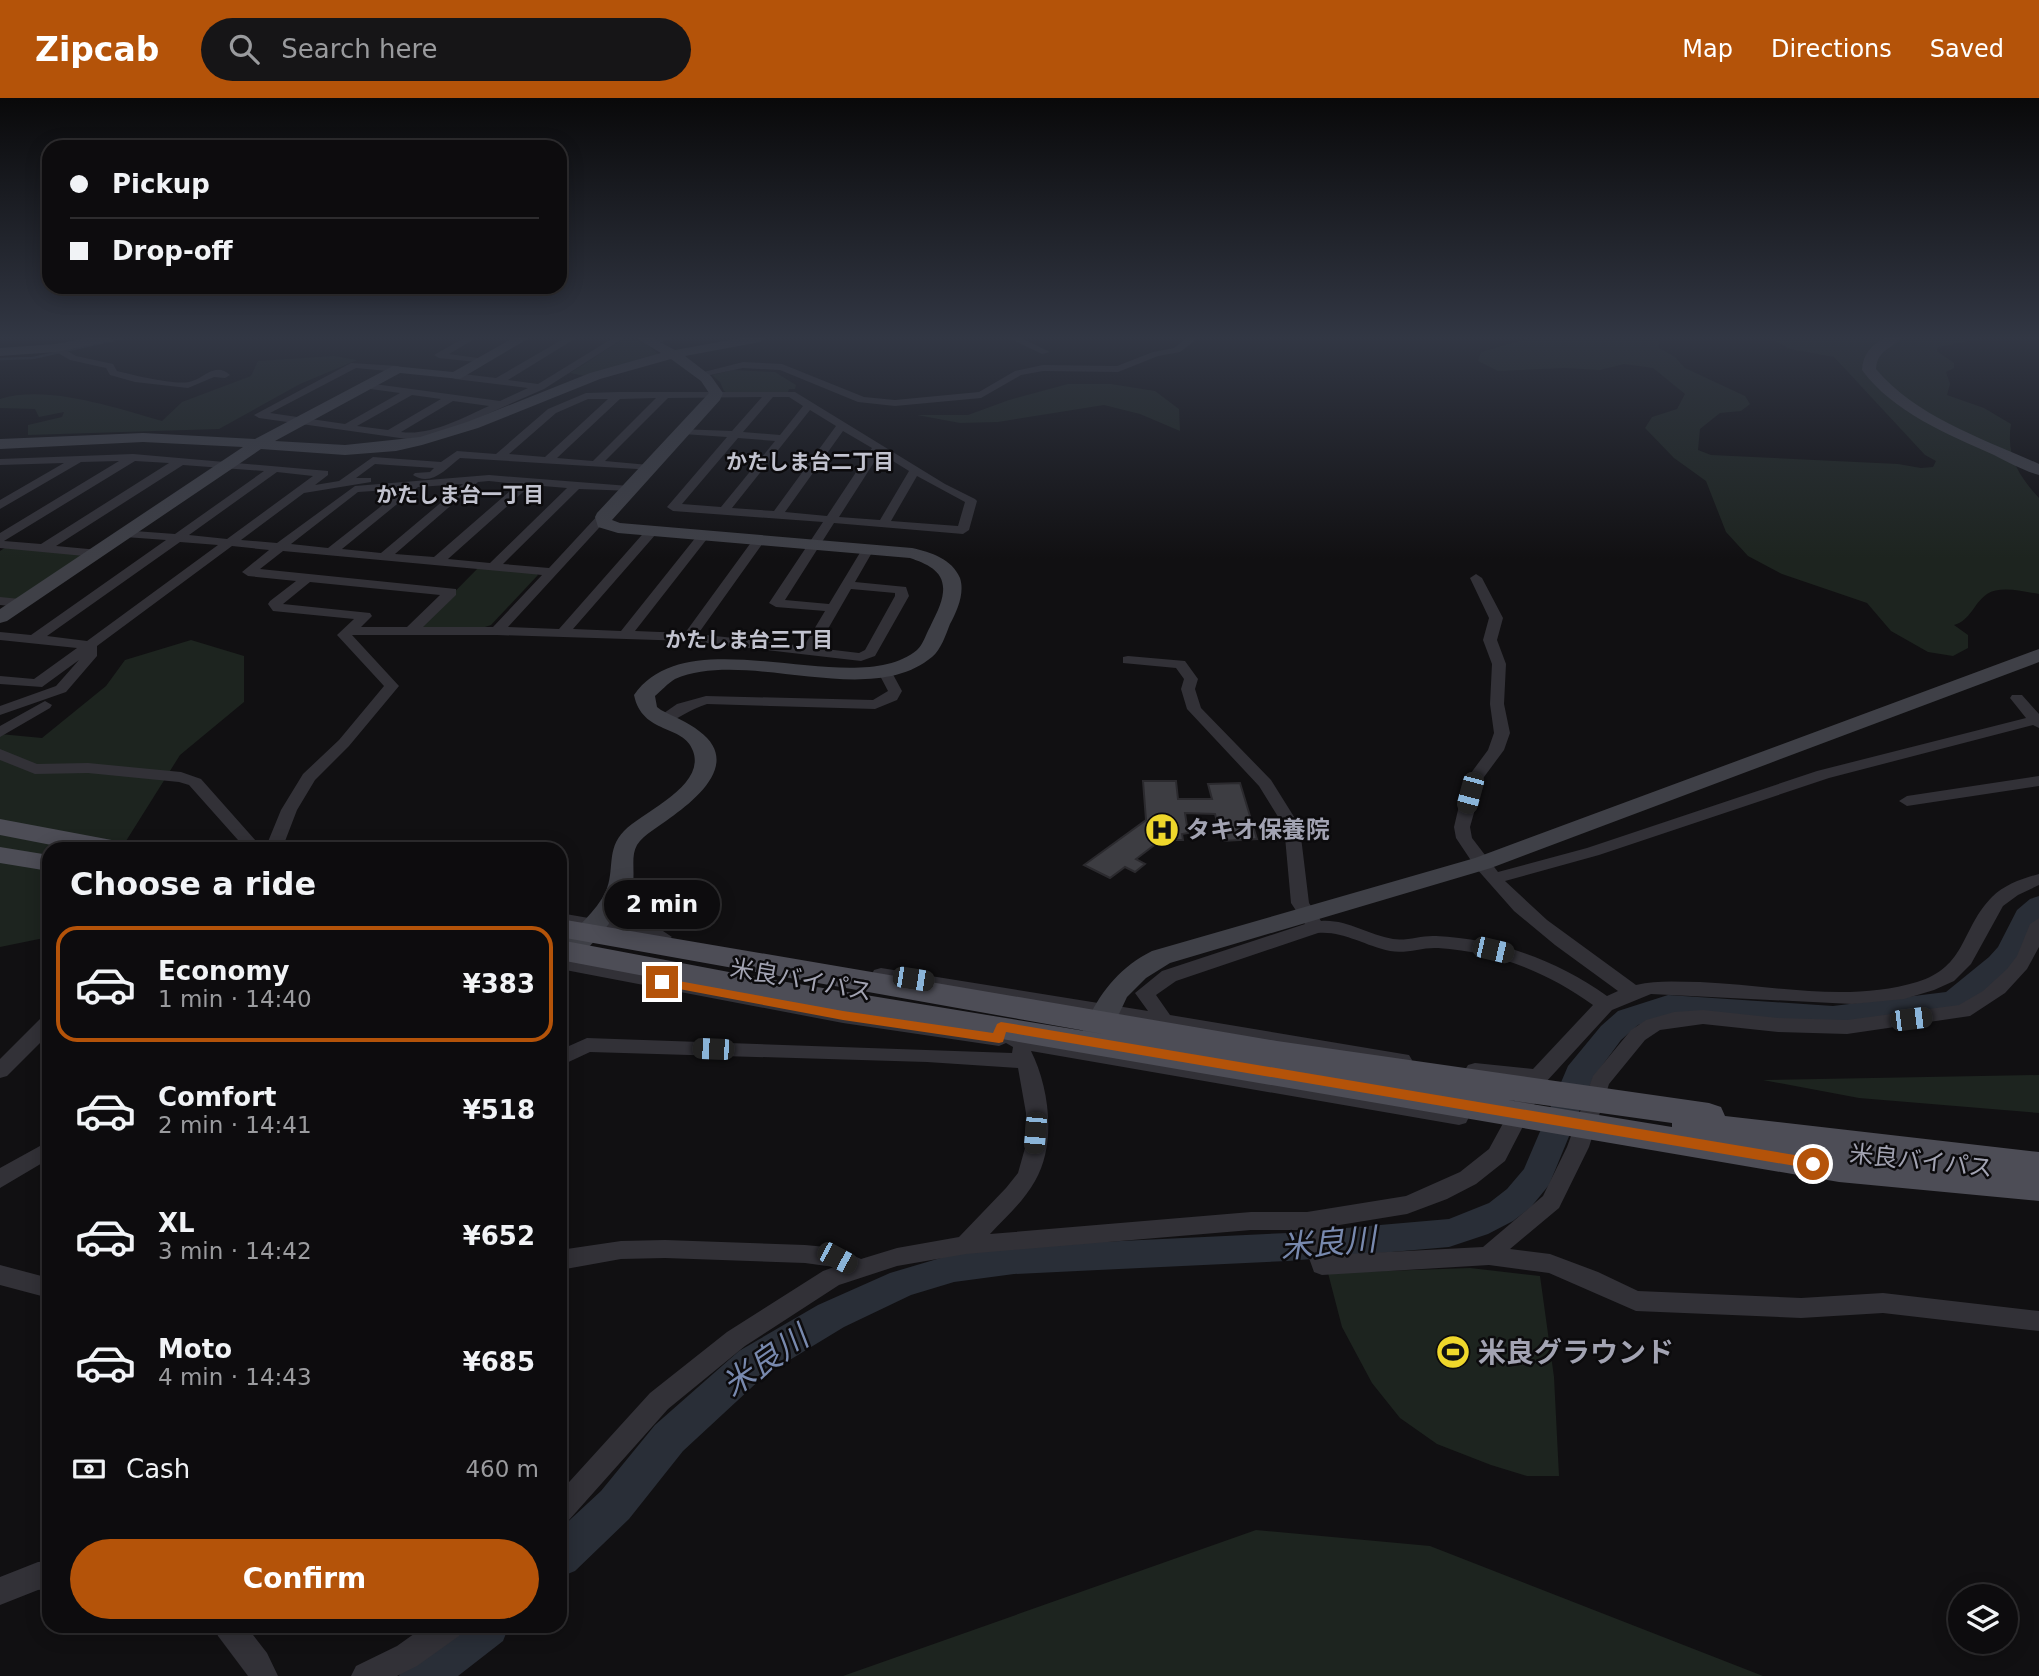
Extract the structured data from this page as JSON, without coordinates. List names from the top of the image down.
{
  "streets": {
    "main road": ["米良バイパス"]
  },
  "districts": ["かたしま台二丁目", "かたしま台一丁目", "かたしま台三丁目"],
  "water": ["米良川"],
  "places": {
    "hospital": ["タキオ保養院"],
    "sports": ["米良グラウンド"]
  },
  "page": {
    "header": "Zipcab",
    "search": "Search here",
    "nav": ["Map", "Directions", "Saved"],
    "banner": ["Pickup", "Drop-off"],
    "heading": "Choose a ride",
    "bubble": "2 min",
    "list": [
      {
        "name": "Economy",
        "note": "1 min · 14:40",
        "value": "¥383"
      },
      {
        "name": "Comfort",
        "note": "2 min · 14:41",
        "value": "¥518"
      },
      {
        "name": "XL",
        "note": "3 min · 14:42",
        "value": "¥652"
      },
      {
        "name": "Moto",
        "note": "4 min · 14:43",
        "value": "¥685"
      }
    ],
    "pay": ["Cash", "460 m"],
    "buttons": "Confirm"
  }
}
